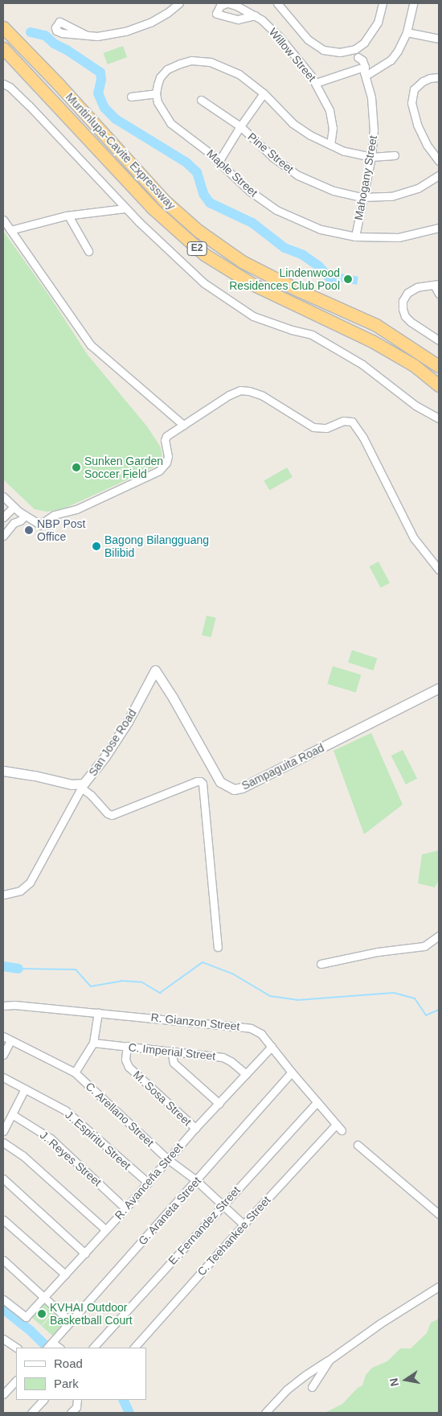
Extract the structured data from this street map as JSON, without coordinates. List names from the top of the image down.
{
  "streets": {
    "highway": ["Muntinlupa-Cavite Expressway", "E2"],
    "street": [
      "Willow Street",
      "Pine Street",
      "Maple Street",
      "Mahogany Street",
      "San Jose Road",
      "Sampaguita Road",
      "R. Gianzon Street",
      "C. Imperial Street",
      "M. Sosa Street",
      "C. Arellano Street",
      "J. Espiritu Street",
      "J. Reyes Street",
      "R. Avanceña Street",
      "G. Araneta Street",
      "E. Fernandez Street",
      "C. Teehankee Street"
    ]
  },
  "crossings": [
    ["Pine Street", "Mahogany Street"],
    ["Maple Street", "Mahogany Street"],
    ["San Jose Road", "Sampaguita Road"],
    ["R. Gianzon Street", "R. Avanceña Street"],
    ["R. Gianzon Street", "G. Araneta Street"],
    ["R. Gianzon Street", "E. Fernandez Street"],
    ["R. Gianzon Street", "C. Teehankee Street"],
    ["C. Imperial Street", "M. Sosa Street"],
    ["C. Imperial Street", "R. Avanceña Street"],
    ["M. Sosa Street", "R. Avanceña Street"],
    ["C. Arellano Street", "R. Avanceña Street"],
    ["C. Arellano Street", "G. Araneta Street"],
    ["C. Arellano Street", "E. Fernandez Street"],
    ["C. Arellano Street", "C. Teehankee Street"],
    ["J. Espiritu Street", "R. Avanceña Street"],
    ["J. Reyes Street", "R. Avanceña Street"]
  ],
  "places": [
    "Lindenwood Residences Club Pool",
    "Sunken Garden Soccer Field",
    "NBP Post Office",
    "Bagong Bilangguang Bilibid",
    "KVHAI Outdoor Basketball Court"
  ],
  "legend": ["Road", "Park"],
  "north": "left"
}
